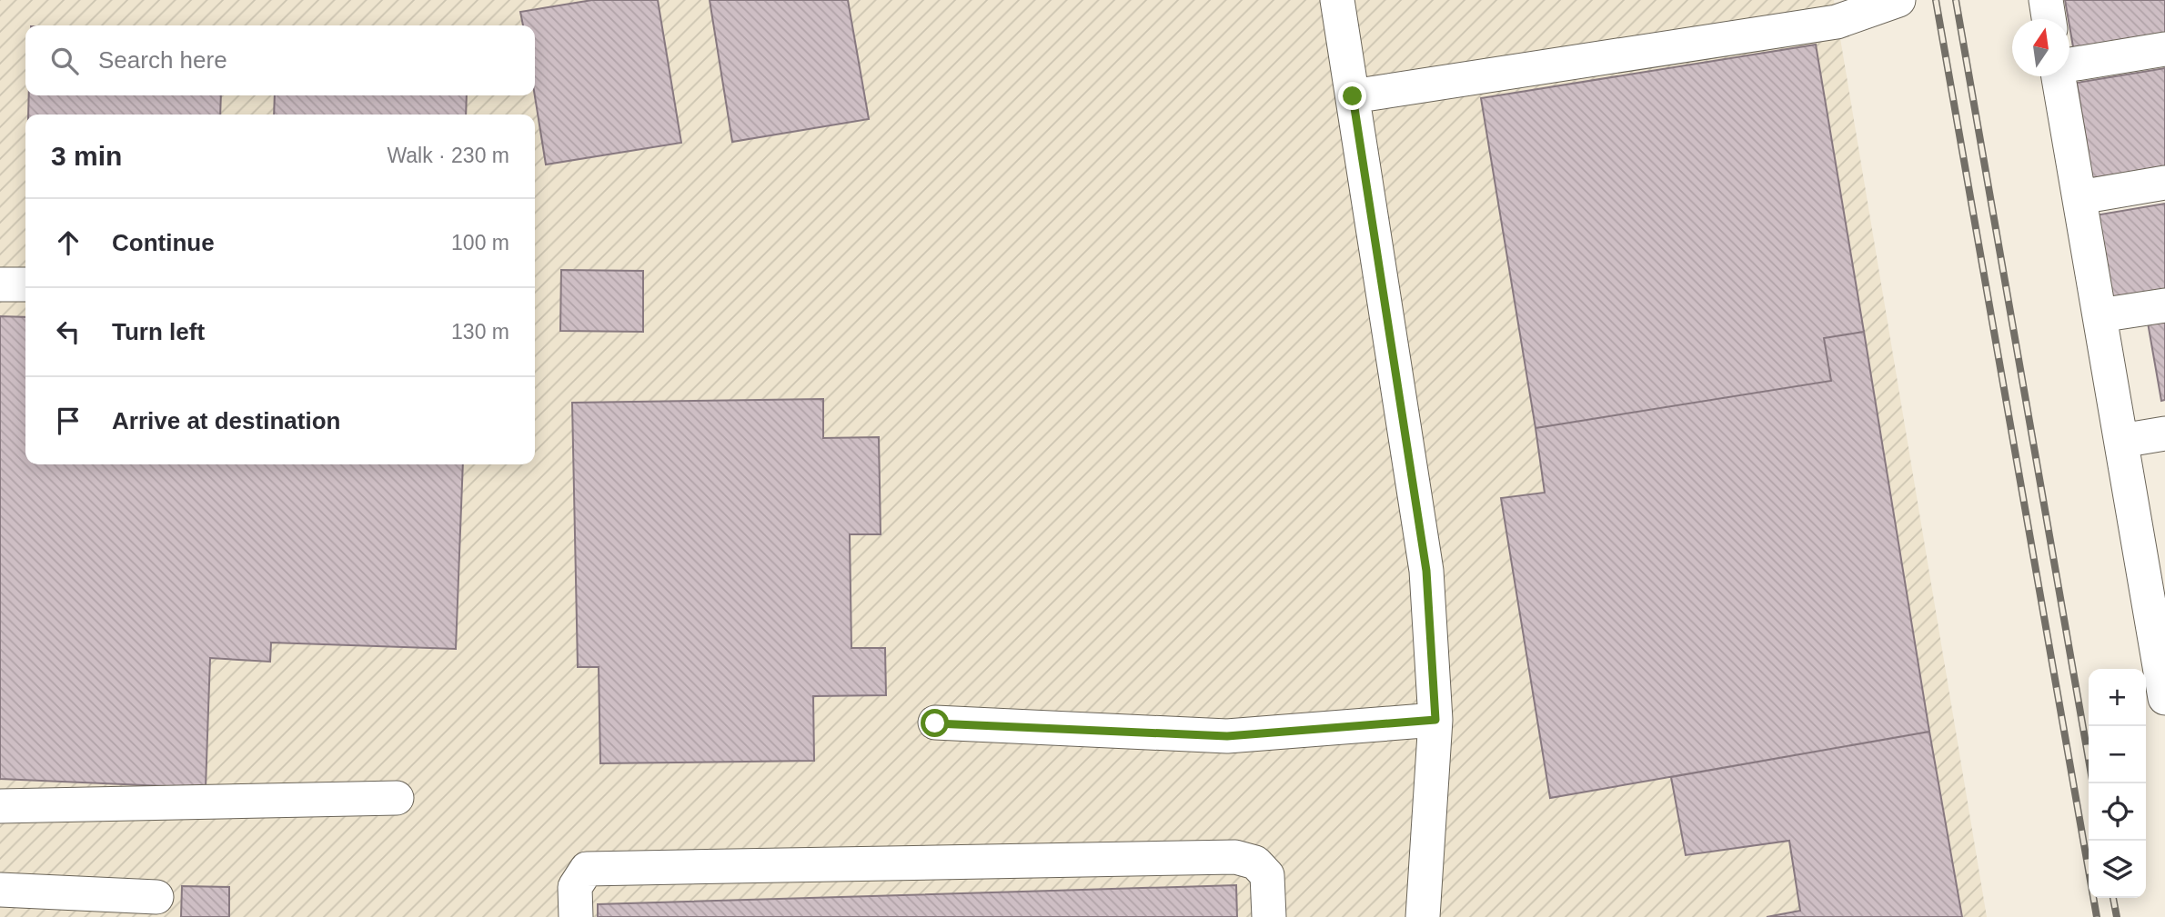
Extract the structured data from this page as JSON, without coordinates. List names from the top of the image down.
{
  "north": "top",
  "page": {
    "search": "Search here",
    "heading": ["3 min", "Walk · 230 m"],
    "list": [
      ["Continue", "100 m"],
      ["Turn left", "130 m"],
      "Arrive at destination"
    ],
    "map_buttons": ["+", "−"]
  }
}
